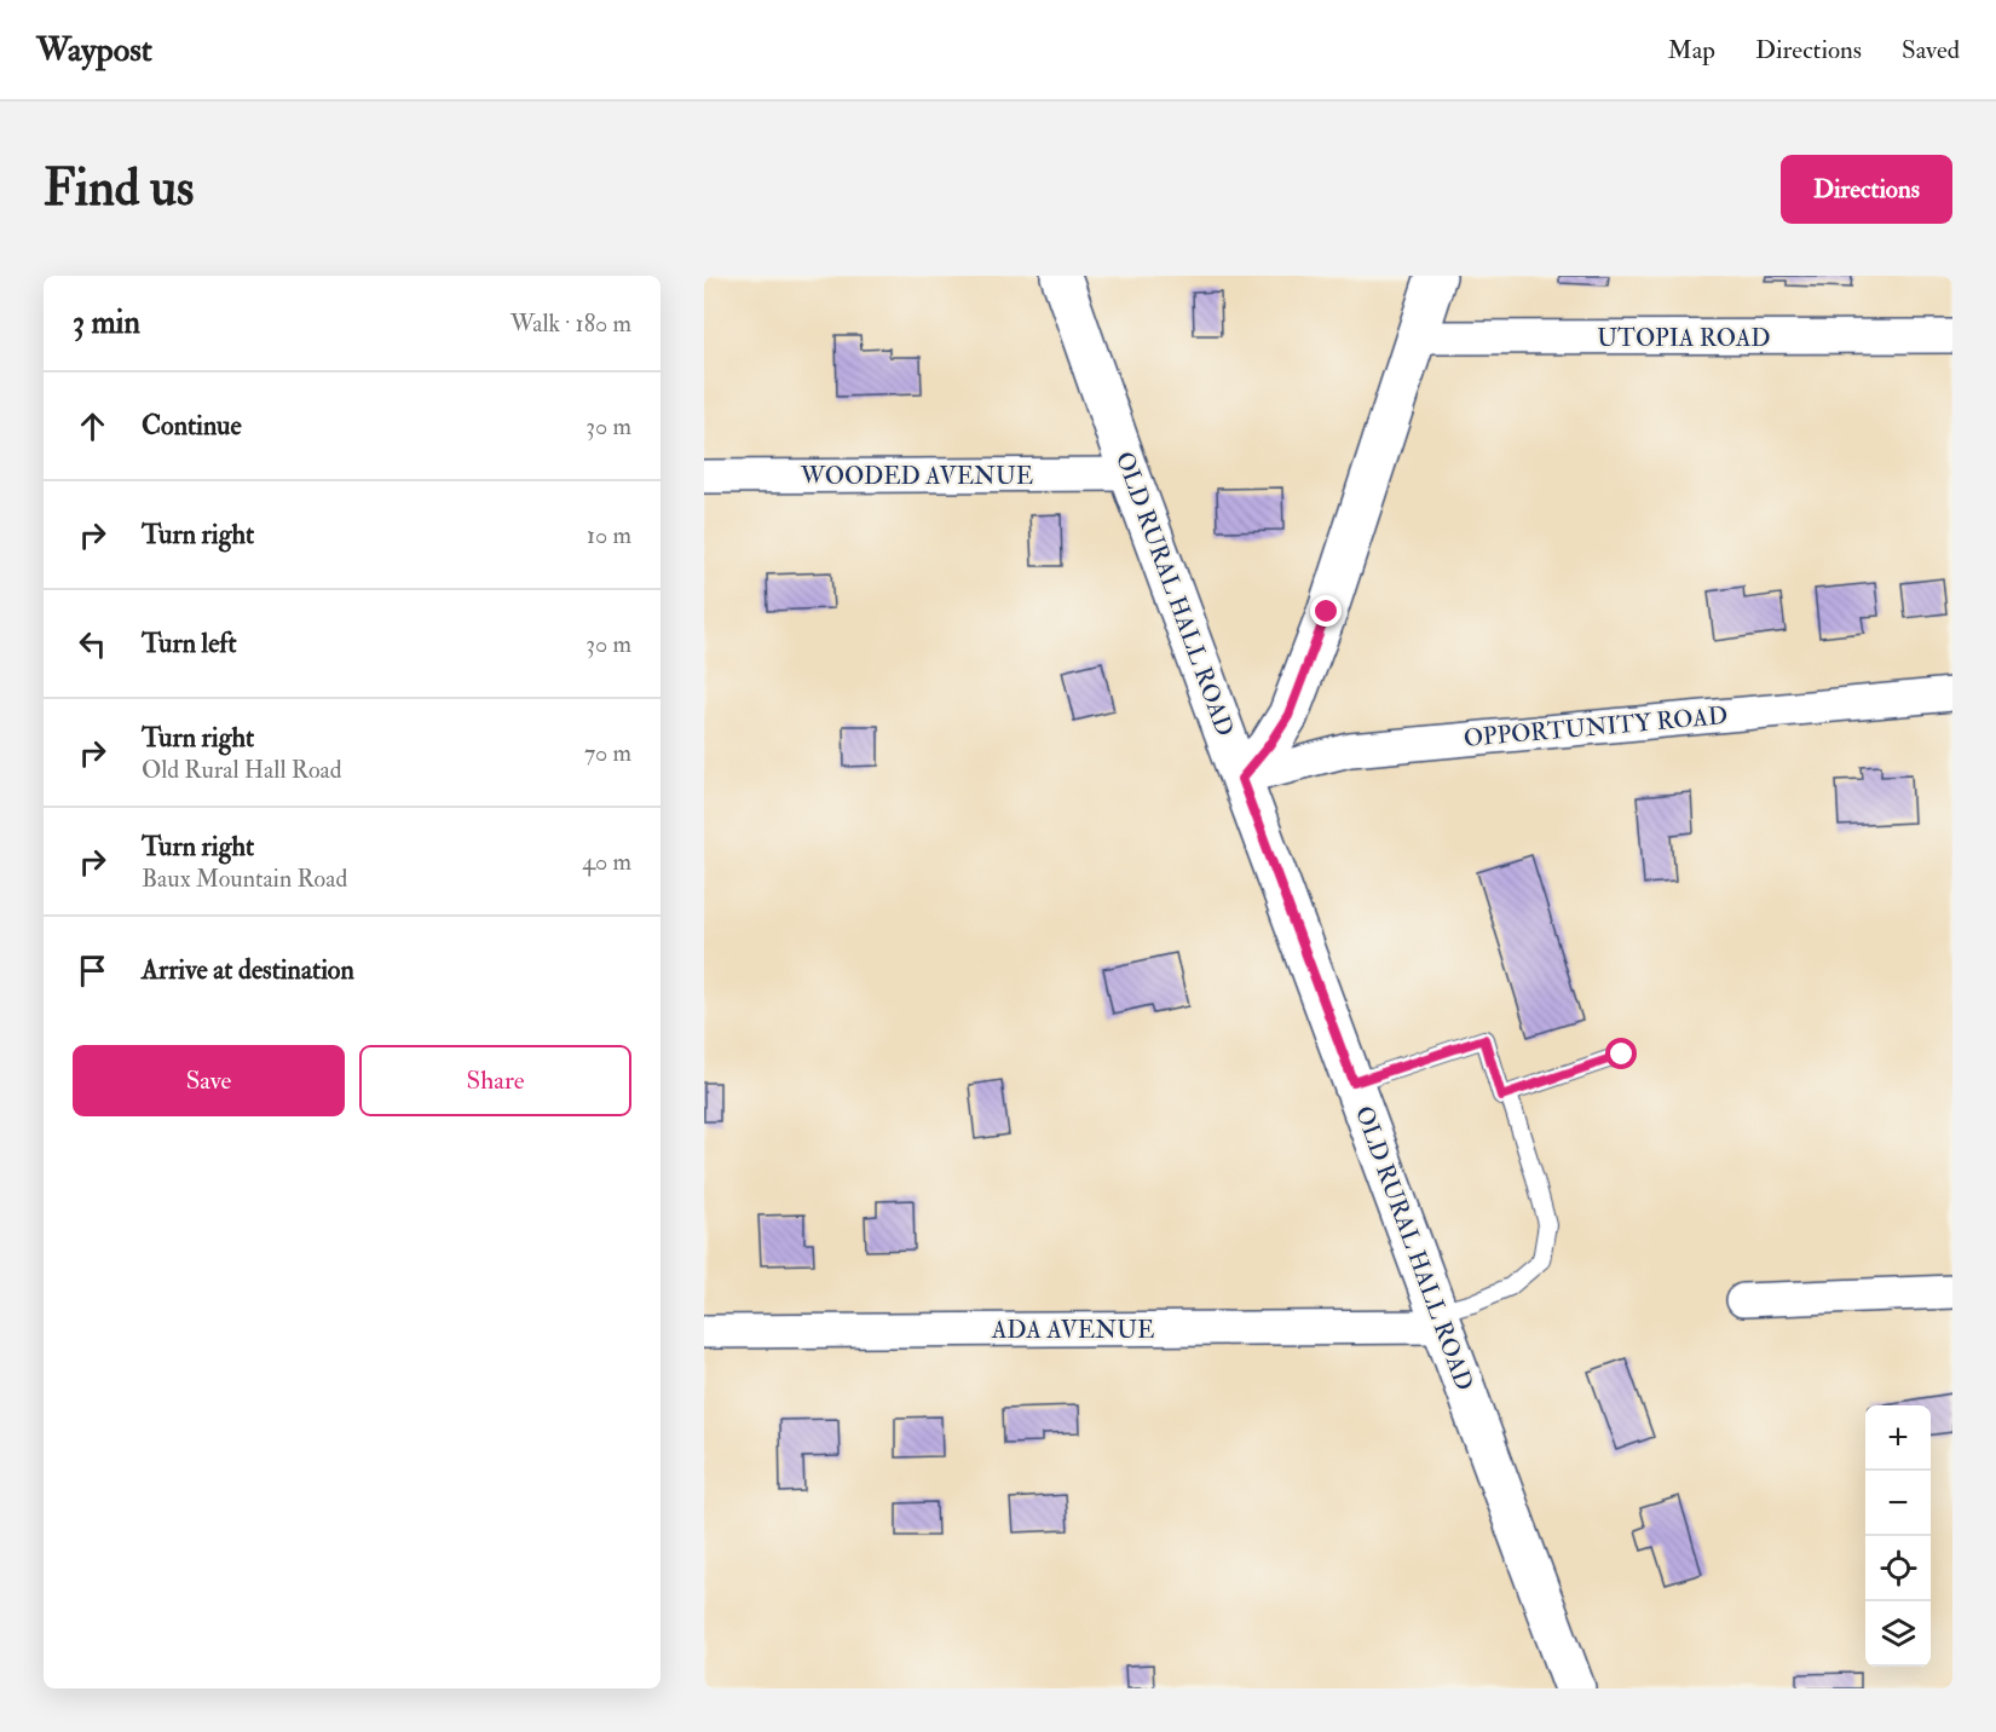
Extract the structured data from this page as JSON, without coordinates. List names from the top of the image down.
{
  "streets": {
    "main road": ["OLD RURAL HALL ROAD"],
    "street": [
      "UTOPIA ROAD",
      "WOODED AVENUE",
      "OPPORTUNITY ROAD",
      "ADA AVENUE"
    ]
  },
  "crossings": [
    ["WOODED AVENUE", "OLD RURAL HALL ROAD"],
    ["OLD RURAL HALL ROAD", "OPPORTUNITY ROAD"],
    ["OLD RURAL HALL ROAD", "ADA AVENUE"]
  ],
  "page": {
    "header": "Waypost",
    "nav": ["Map", "Directions", "Saved"],
    "buttons": [
      "Directions",
      ["Save", "Share"]
    ],
    "title": "Find us",
    "heading": ["3 min", "Walk · 180 m"],
    "list": [
      ["Continue", "30 m"],
      ["Turn right", "10 m"],
      ["Turn left", "30 m"],
      ["Turn right", "Old Rural Hall Road", "70 m"],
      ["Turn right", "Baux Mountain Road", "40 m"],
      "Arrive at destination"
    ],
    "map_buttons": ["+", "−"]
  }
}
